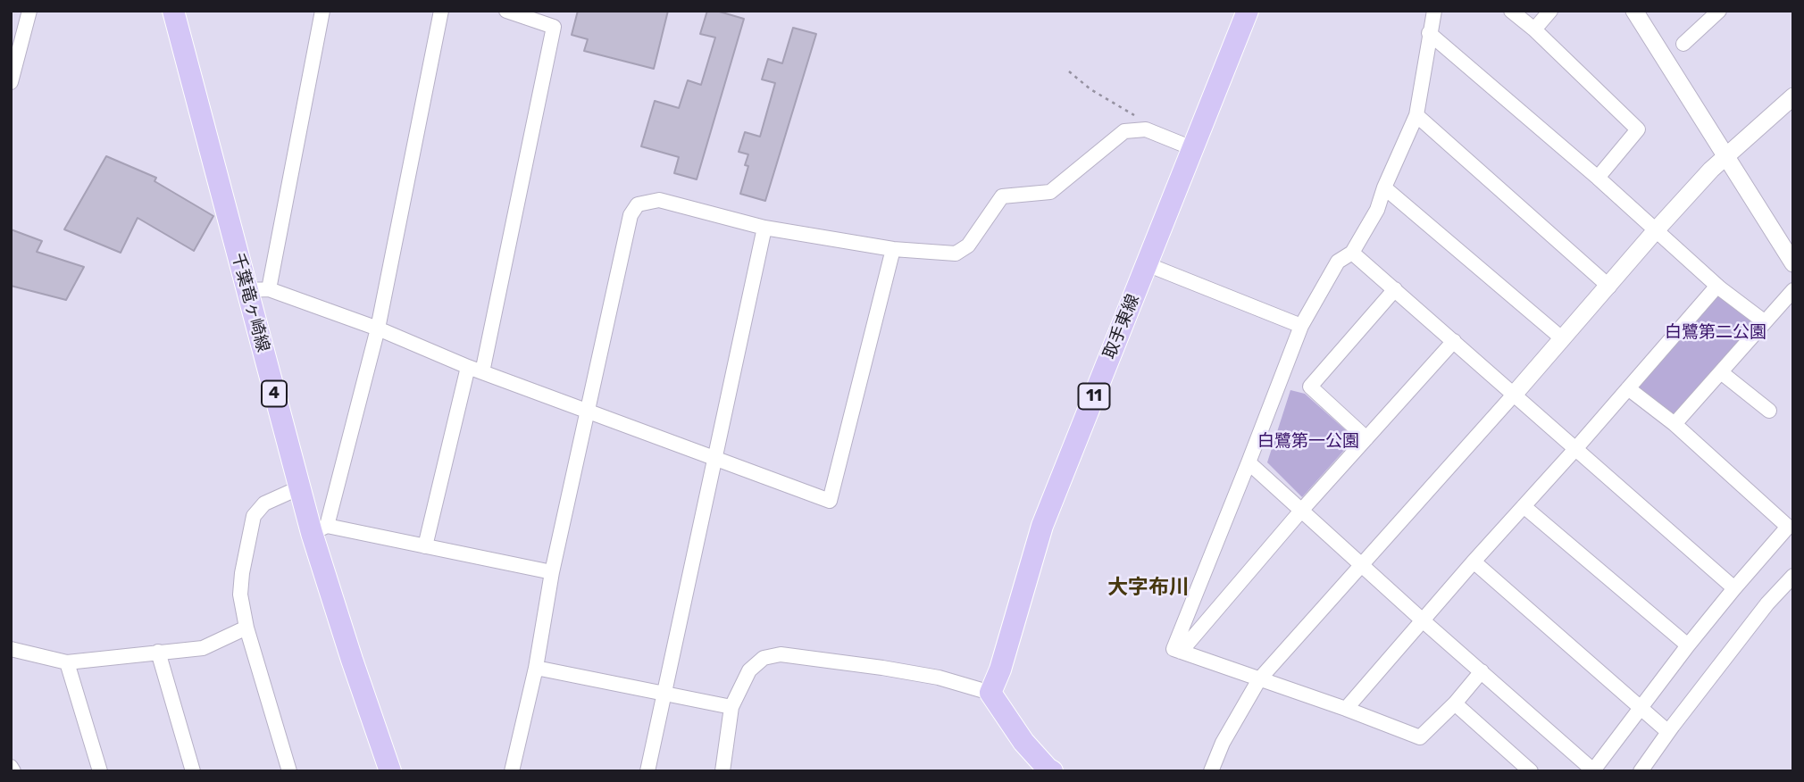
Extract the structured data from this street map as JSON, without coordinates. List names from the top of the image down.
{
  "streets": {
    "main road": [
      "千葉竜ヶ崎線",
      "取手東線",
      "4",
      "11"
    ]
  },
  "districts": ["大字布川"],
  "parks": ["白鷺第二公園", "白鷺第一公園"]
}
